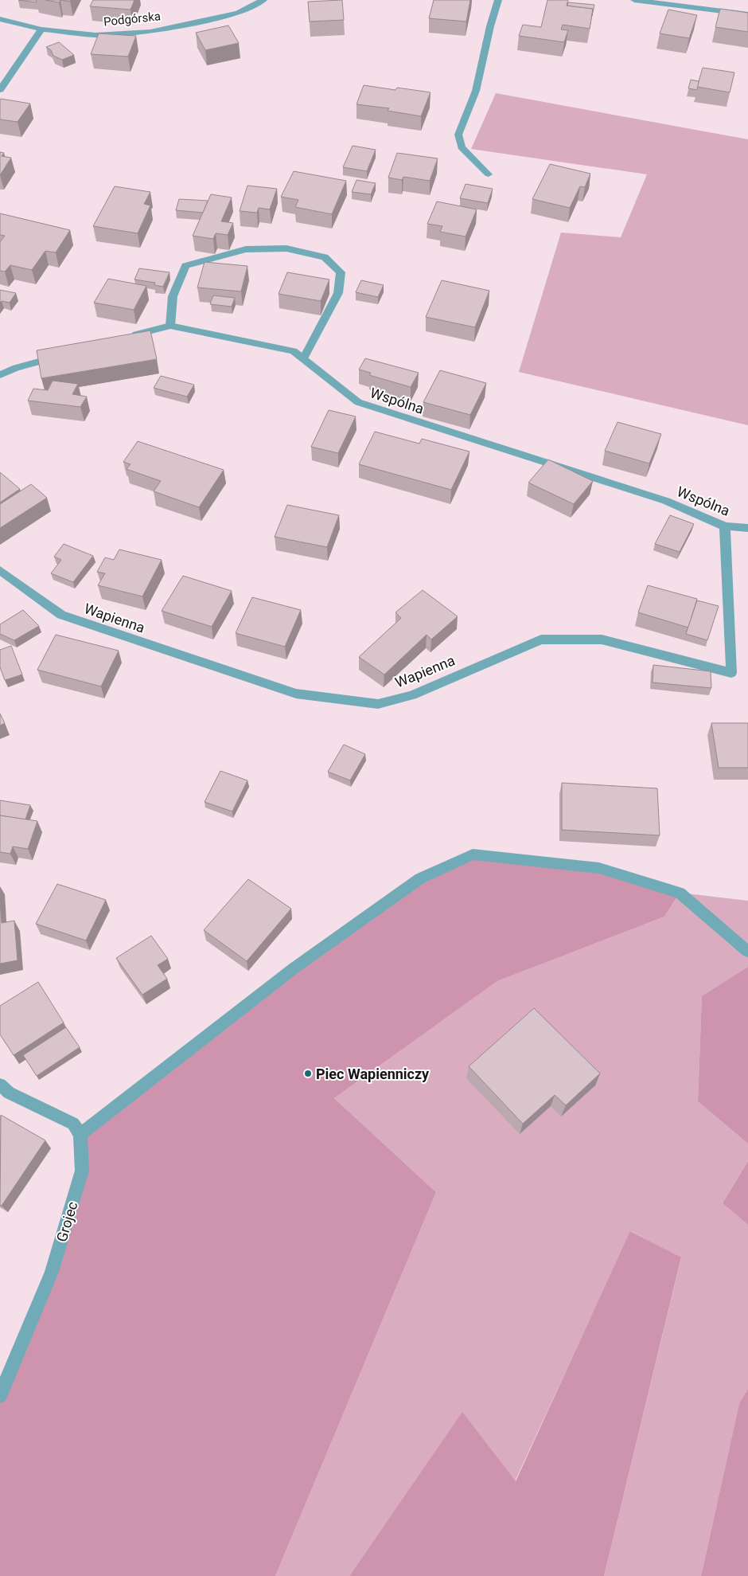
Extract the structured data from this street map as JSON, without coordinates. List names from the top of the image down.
{
  "streets": {
    "street": [
      "Podgórska",
      "Wspólna",
      "Wapienna",
      "Grojec"
    ]
  },
  "crossings": [
    ["Wspólna", "Wapienna"]
  ],
  "places": ["Piec Wapienniczy"]
}
